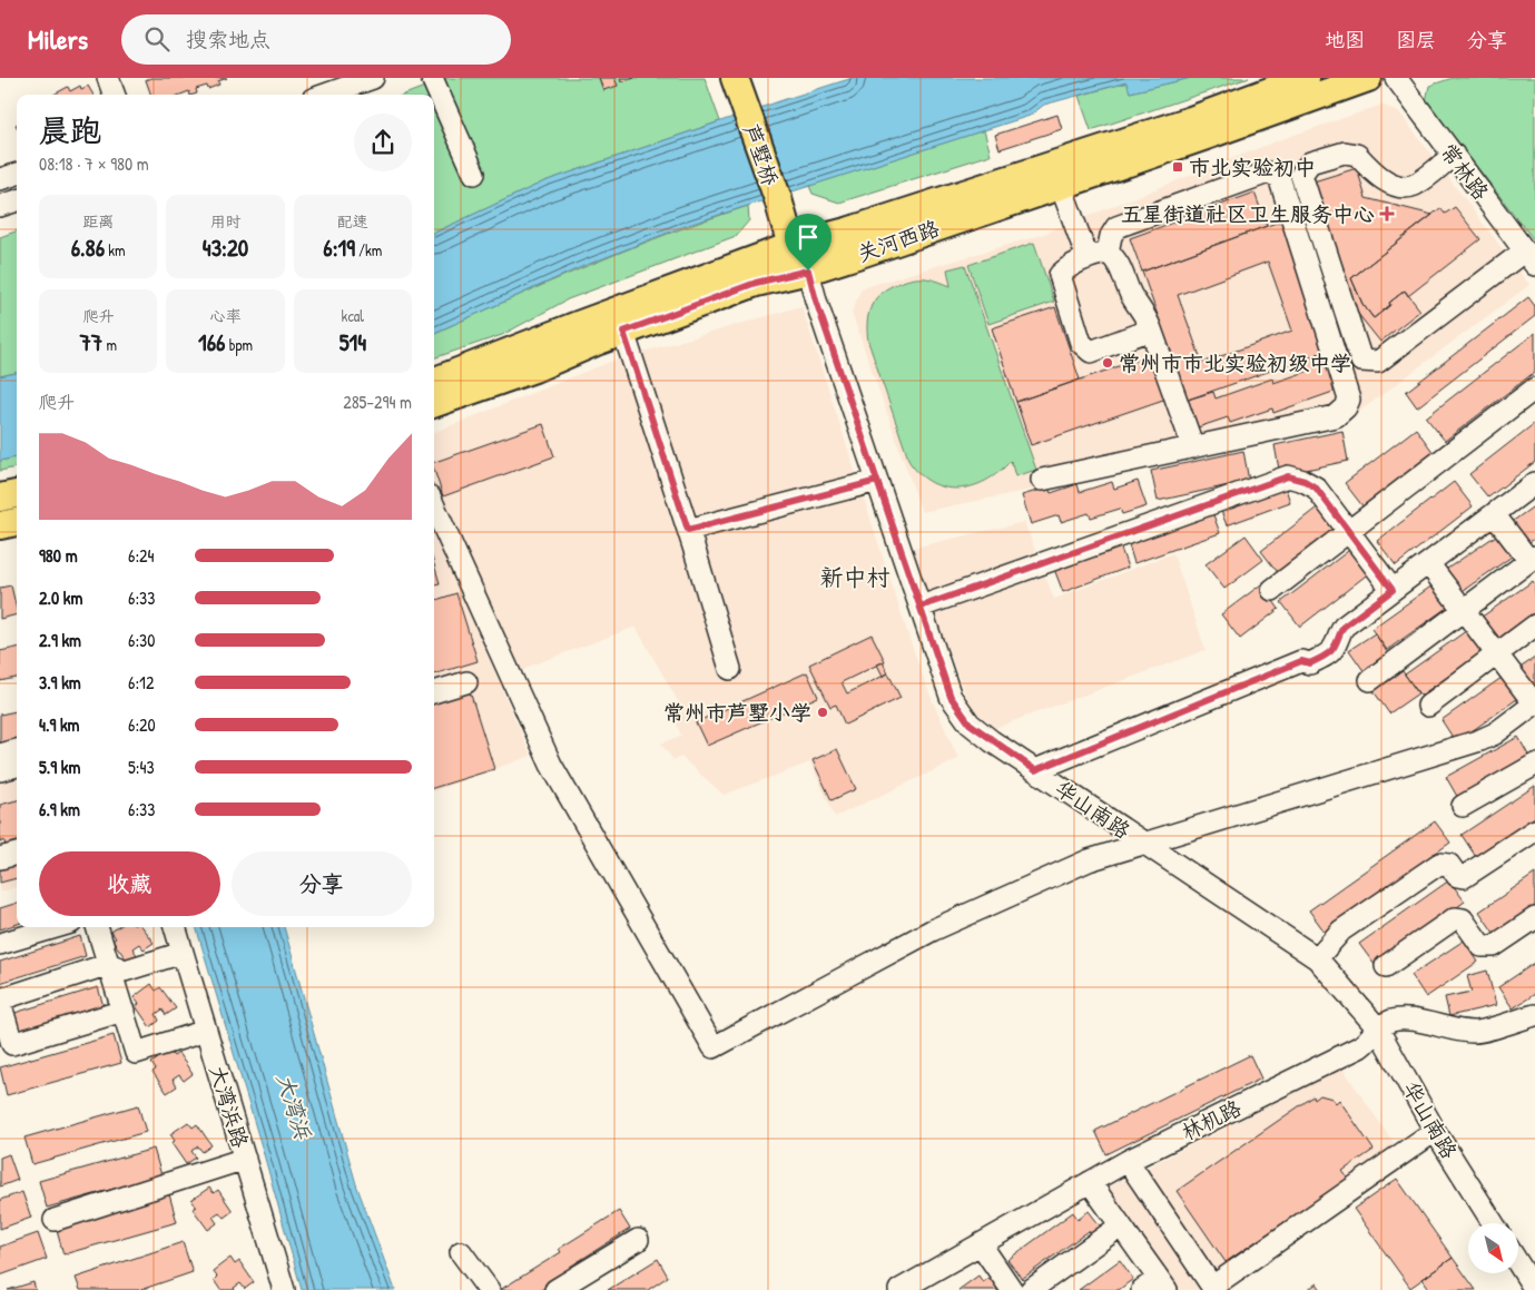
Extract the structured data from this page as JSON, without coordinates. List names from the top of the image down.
{
  "streets": {
    "main road": ["芦墅桥", "关河西路"],
    "street": [
      "常林路",
      "华山南路",
      "大湾浜路",
      "林机路"
    ]
  },
  "crossings": [
    ["芦墅桥", "关河西路"],
    ["关河西路", "华山南路"],
    ["华山南路", "林机路"]
  ],
  "districts": ["新中村"],
  "water": ["大湾浜"],
  "places": {
    "transit": ["市北实验初中"],
    "health": ["五星街道社区卫生服务中心"],
    "other": ["常州市市北实验初级中学", "常州市芦墅小学"]
  },
  "north": "bottom right",
  "page": {
    "header": "Milers",
    "search": "搜索地点",
    "nav": ["地图", "图层", "分享"],
    "heading": ["晨跑", "08:18 · 7 × 980 m"],
    "stats": [
      ["距离", "6.86 km"],
      ["用时", "43:20"],
      ["配速", "6:19 /km"],
      ["爬升", "77 m"],
      ["心率", "166 bpm"],
      ["kcal", "514"]
    ],
    "chart": ["爬升", "285–294 m"],
    "list": [
      {
        "name": "980 m",
        "note": "6:24"
      },
      {
        "name": "2.0 km",
        "note": "6:33"
      },
      {
        "name": "2.9 km",
        "note": "6:30"
      },
      {
        "name": "3.9 km",
        "note": "6:12"
      },
      {
        "name": "4.9 km",
        "note": "6:20"
      },
      {
        "name": "5.9 km",
        "note": "5:43"
      },
      {
        "name": "6.9 km",
        "note": "6:33"
      }
    ],
    "buttons": ["收藏", "分享"]
  }
}
